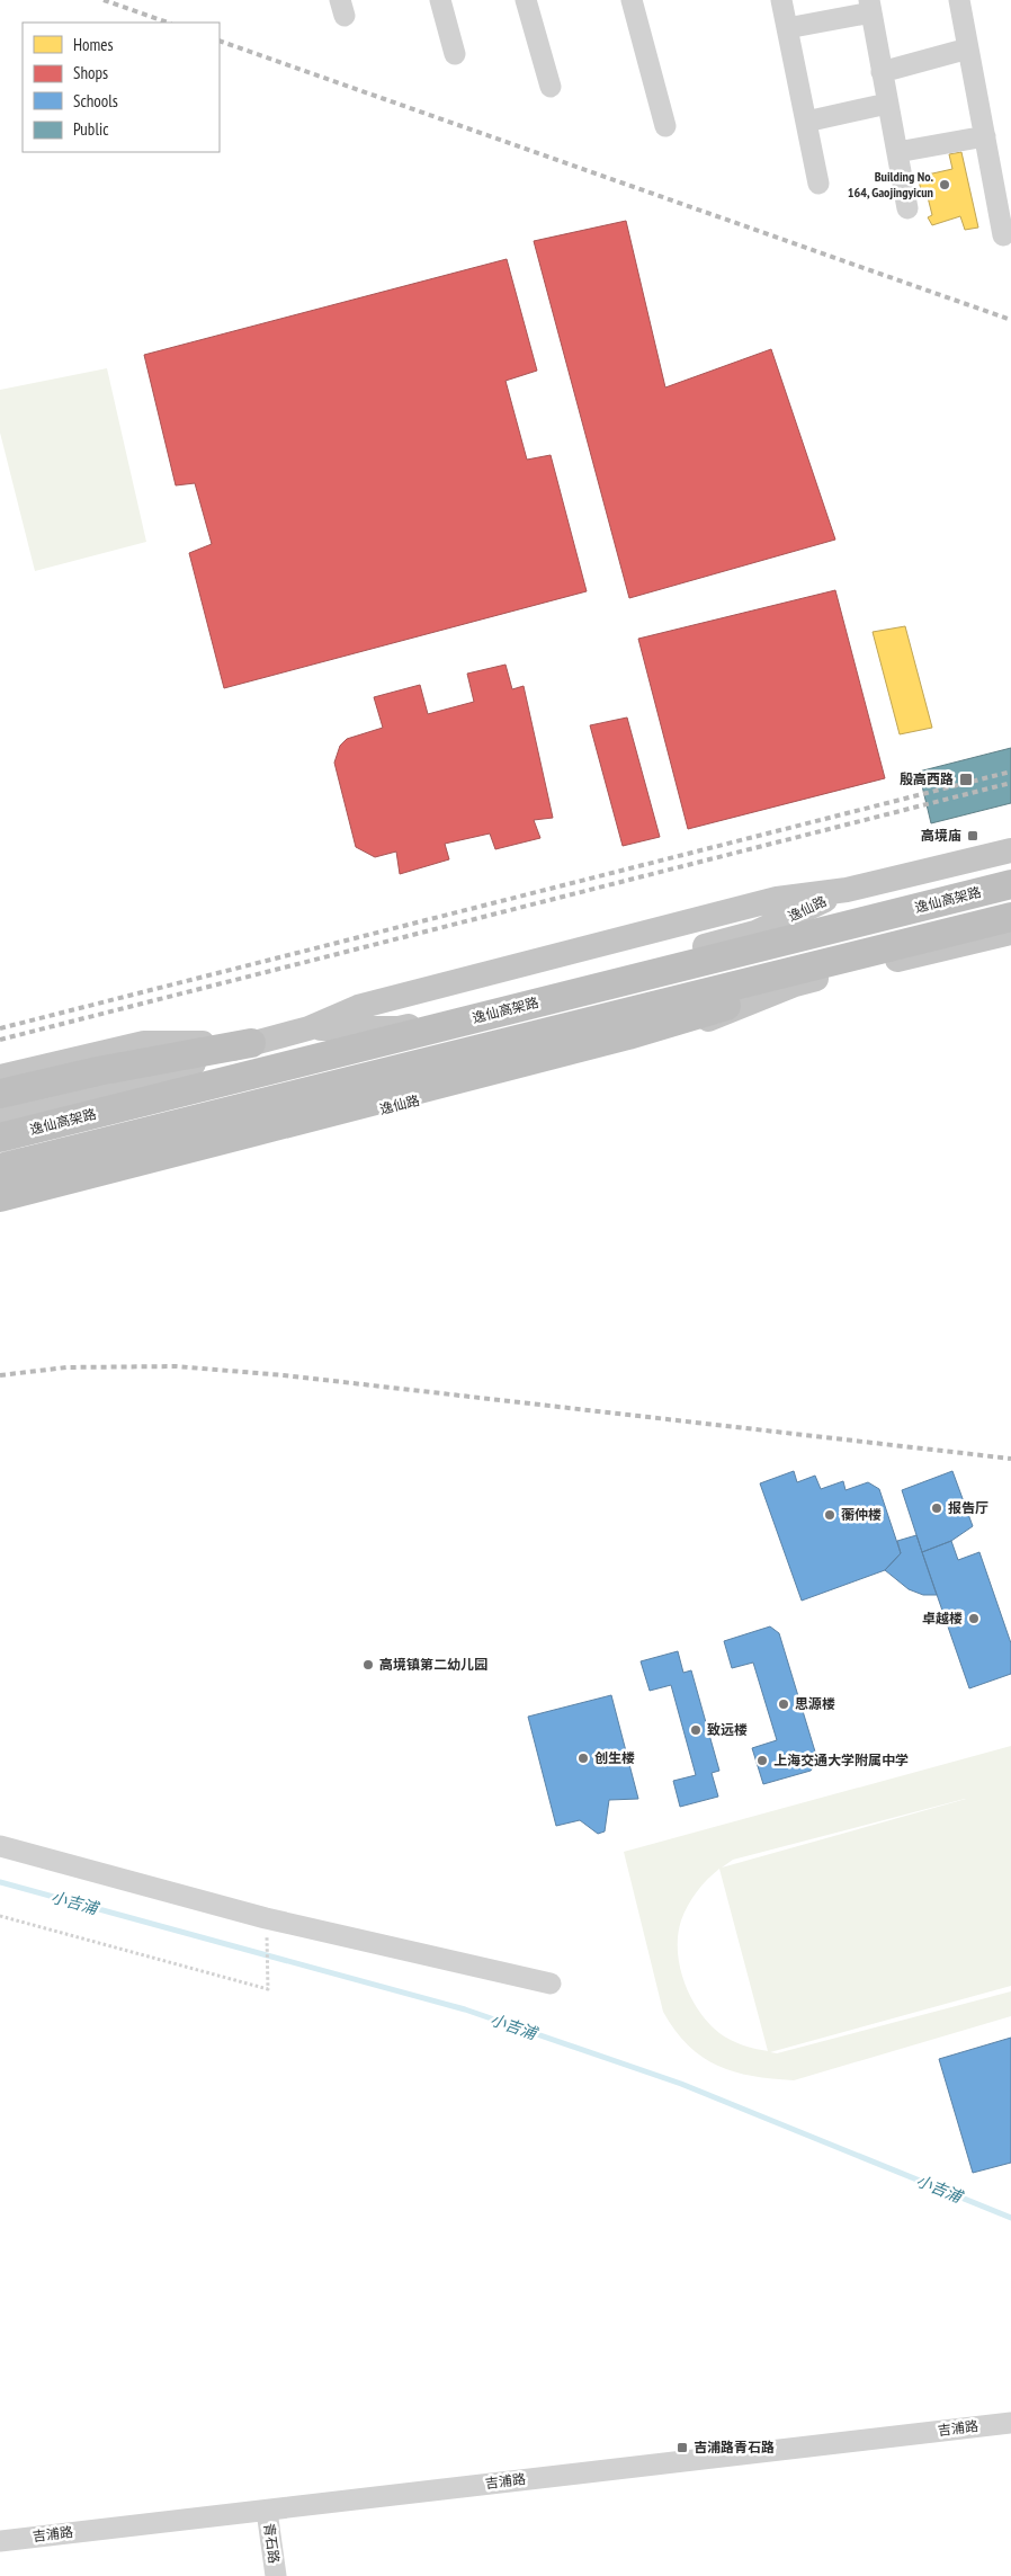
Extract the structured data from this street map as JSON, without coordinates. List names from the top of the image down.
{
  "streets": {
    "highway": ["逸仙高架路"],
    "main road": ["逸仙路"],
    "street": ["吉浦路", "青石路"]
  },
  "crossings": [
    ["逸仙高架路", "逸仙路"],
    ["吉浦路", "青石路"]
  ],
  "water": ["小吉浦"],
  "places": {
    "other": [
      "Building No. 164, Gaojingyicun",
      "报告厅",
      "蘅仲楼",
      "卓越楼",
      "高境镇第二幼儿园",
      "思源楼",
      "致远楼",
      "创生楼",
      "上海交通大学附属中学"
    ],
    "transit": ["殷高西路", "高境庙", "吉浦路青石路"]
  },
  "legend": [
    "Homes",
    "Shops",
    "Schools",
    "Public"
  ]
}
